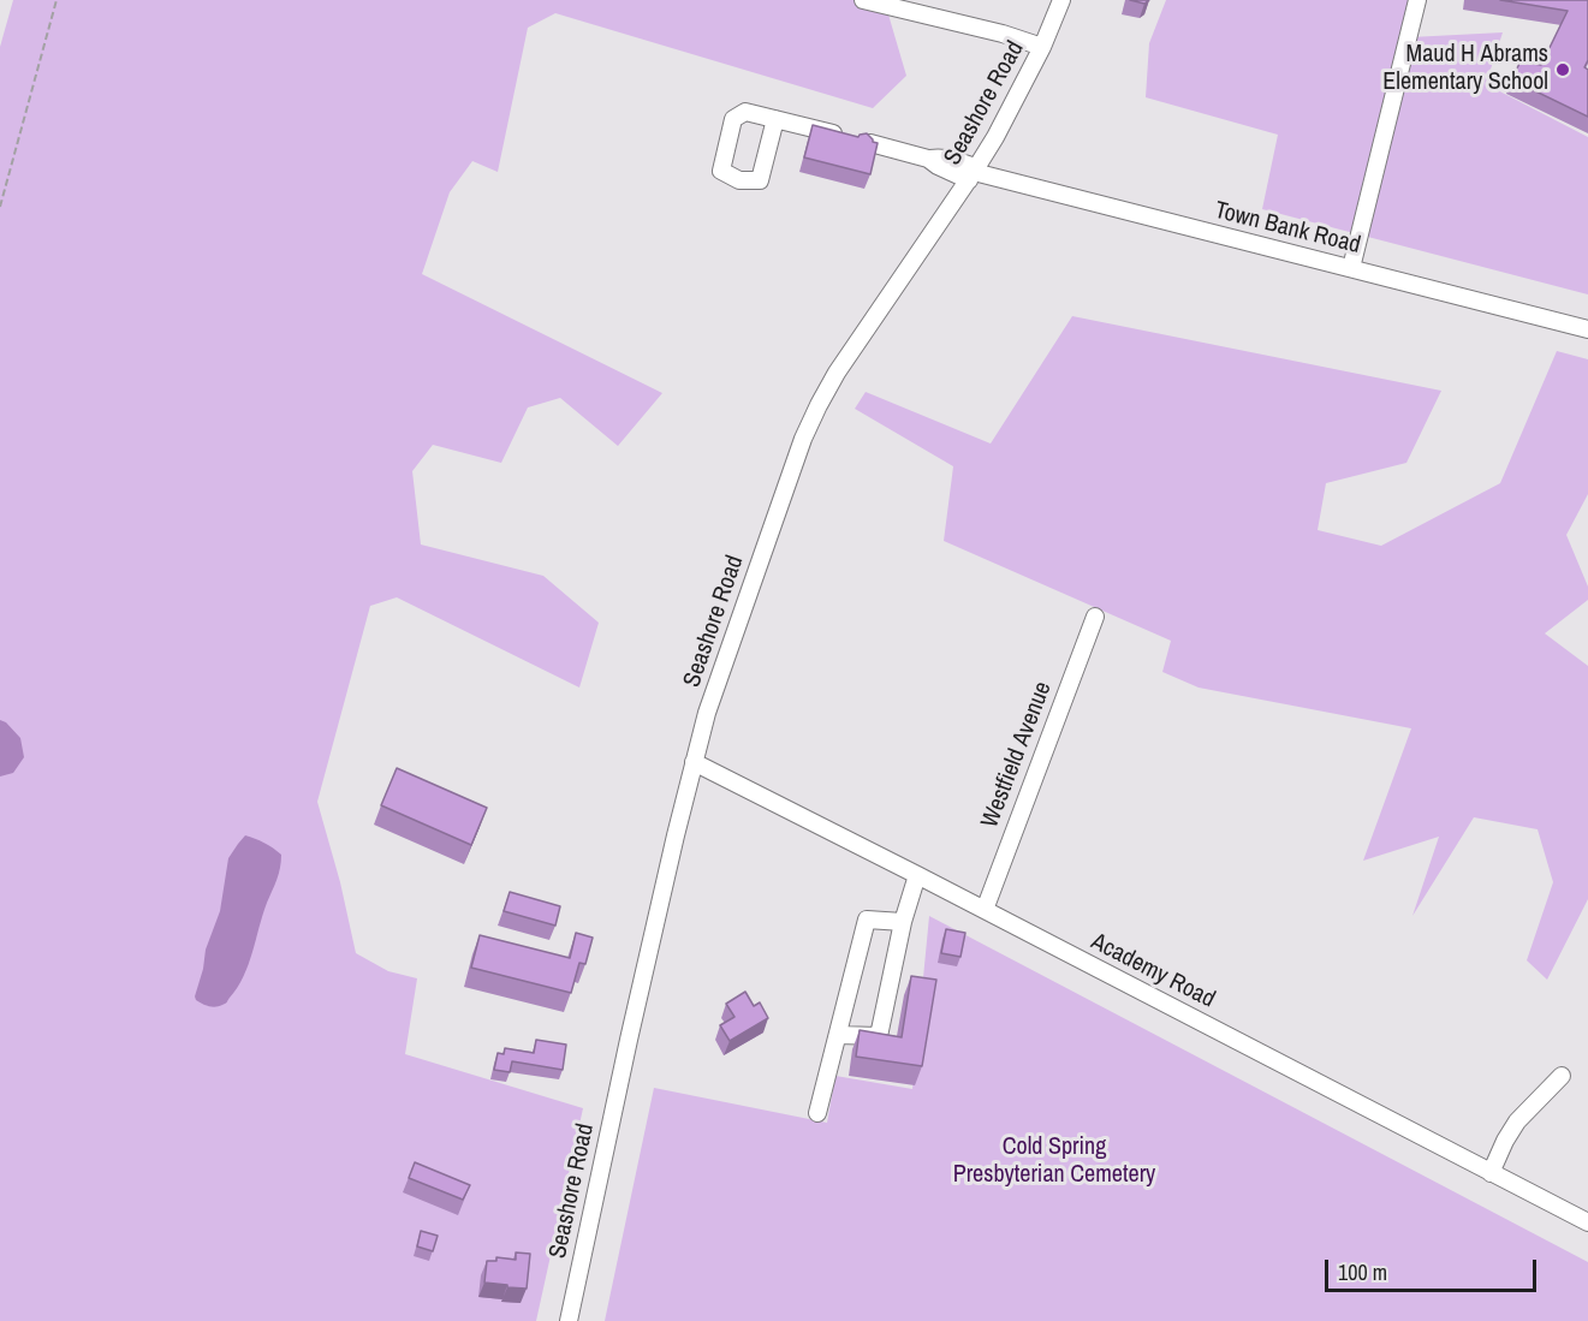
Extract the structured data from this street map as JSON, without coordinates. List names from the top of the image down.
{
  "streets": {
    "street": [
      "Seashore Road",
      "Town Bank Road",
      "Westfield Avenue",
      "Academy Road"
    ]
  },
  "crossings": [
    ["Seashore Road", "Town Bank Road"],
    ["Seashore Road", "Academy Road"],
    ["Westfield Avenue", "Academy Road"]
  ],
  "parks": ["Cold Spring Presbyterian Cemetery"],
  "places": ["Maud H Abrams Elementary School"],
  "scale_bar": "100 m"
}
